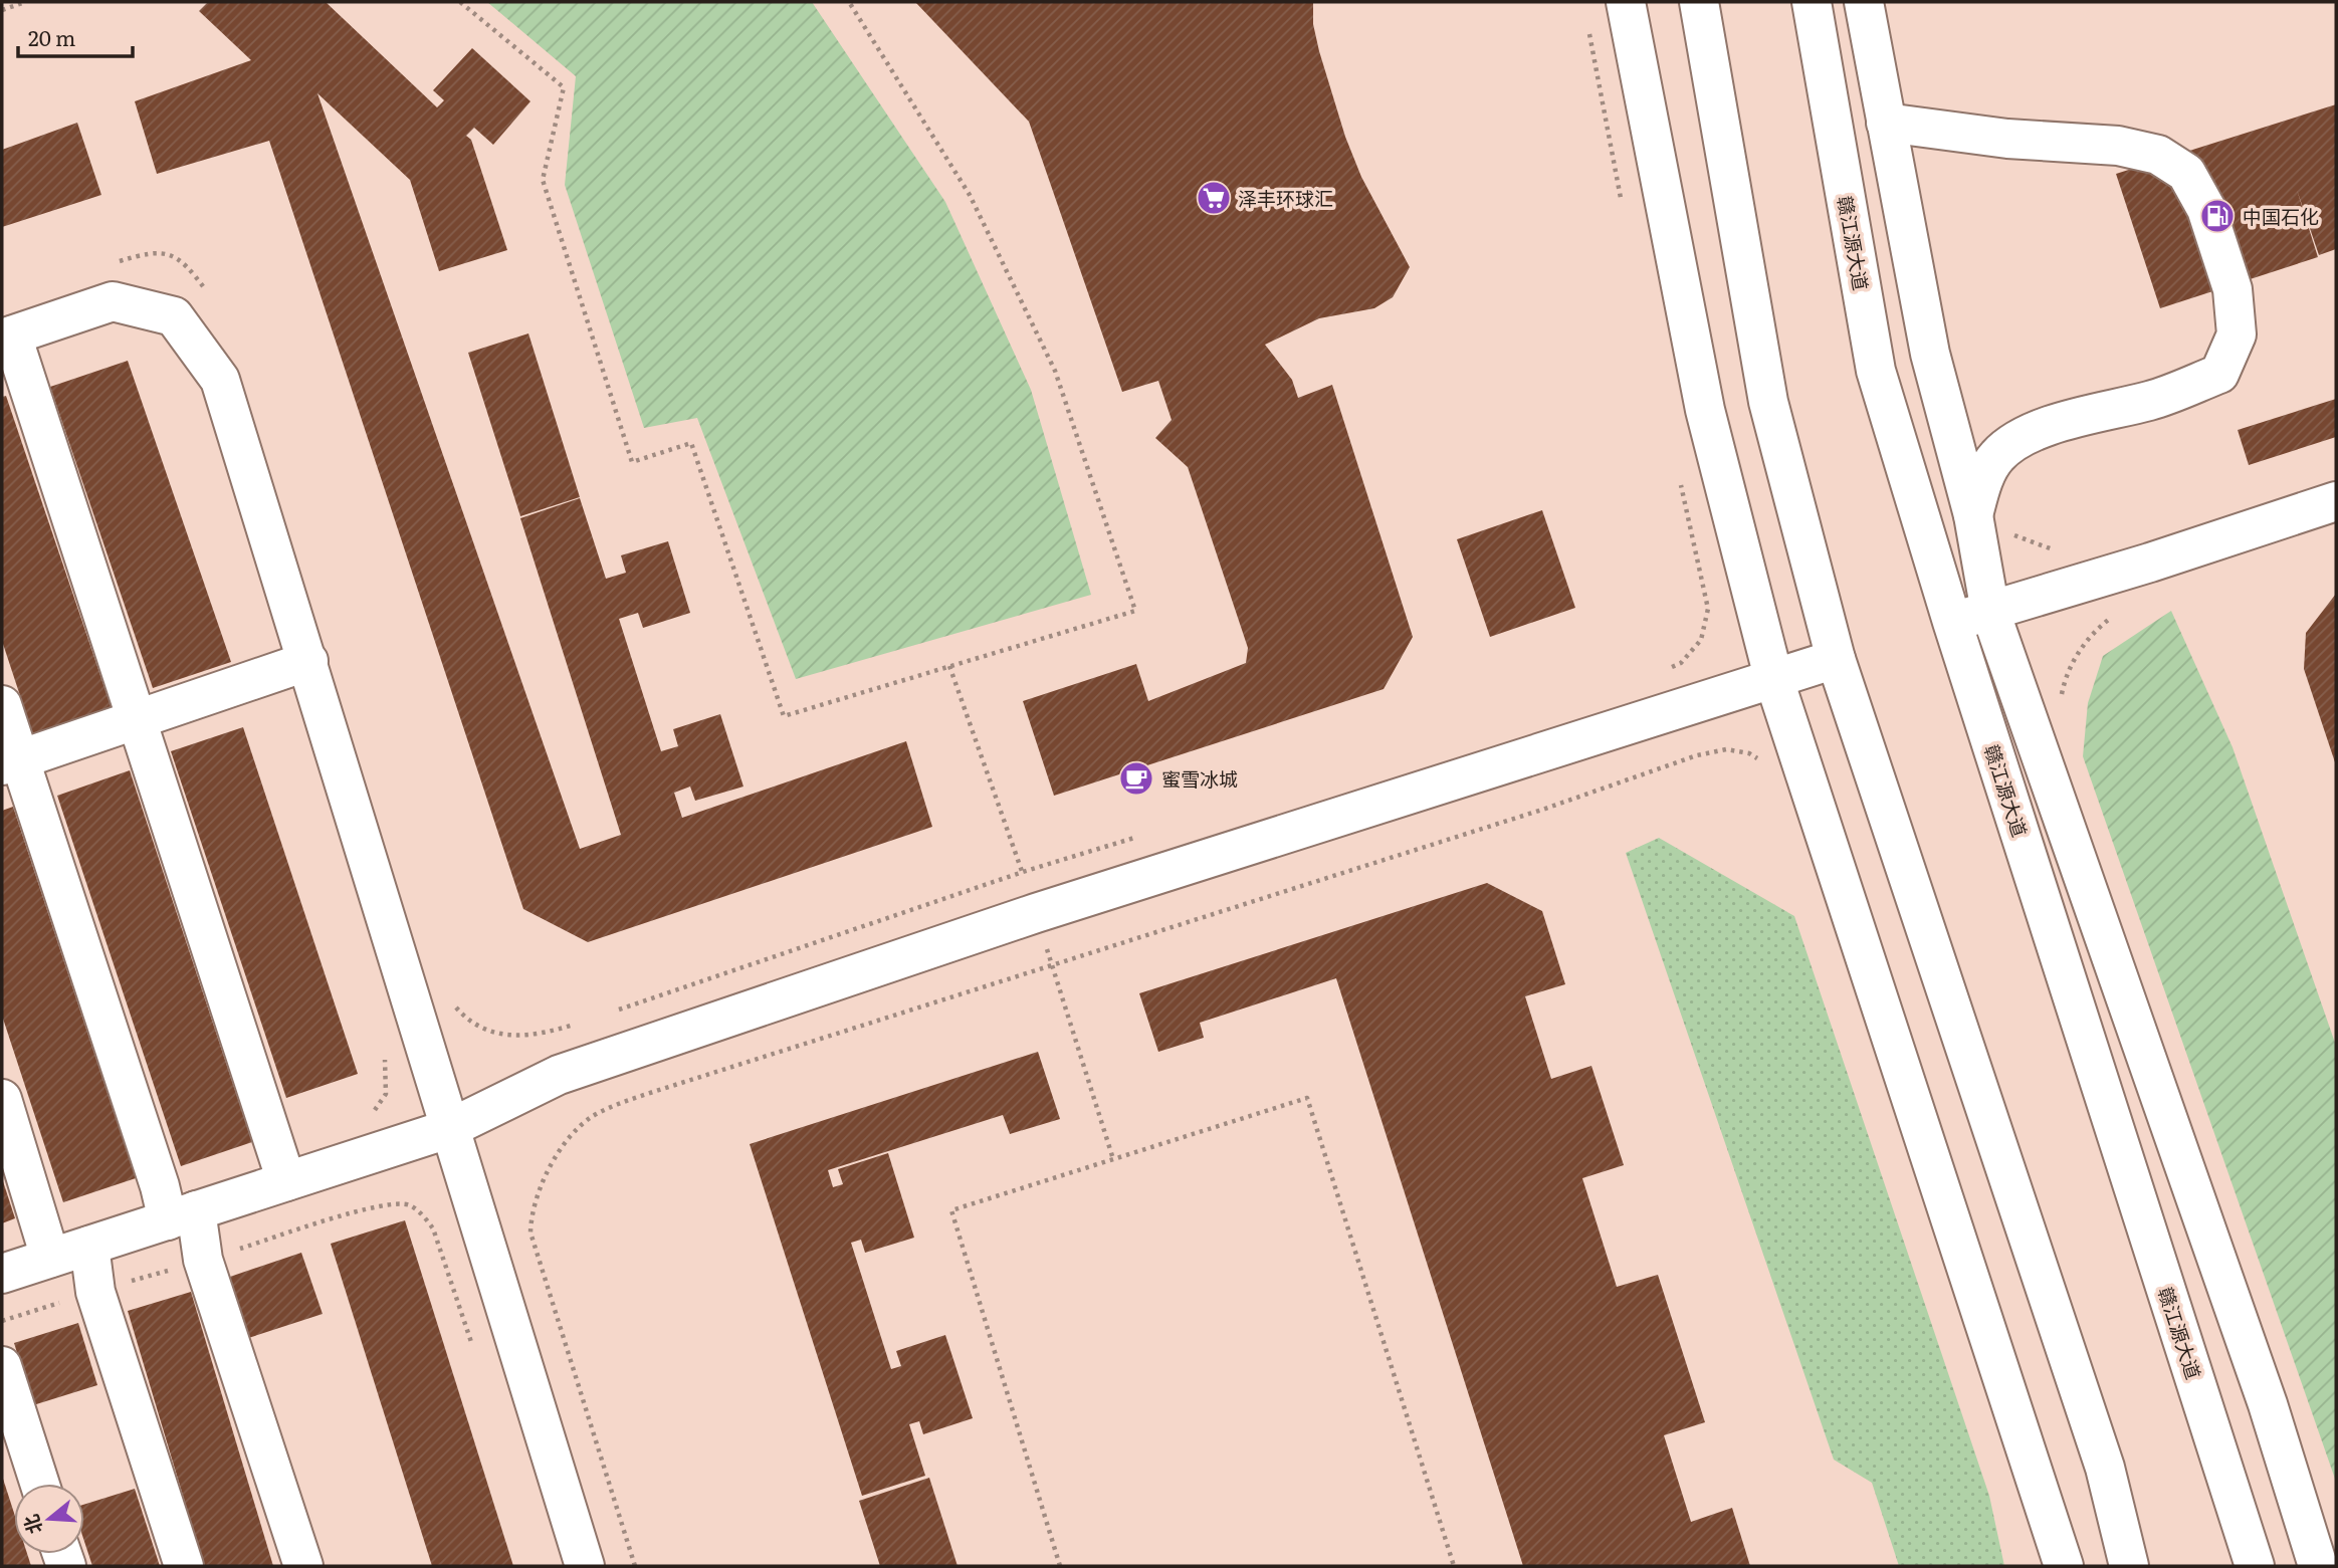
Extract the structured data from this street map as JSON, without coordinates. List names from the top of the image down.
{
  "streets": {
    "street": ["赣江源大道"]
  },
  "places": {
    "supermarket": ["泽丰环球汇"],
    "fuel station": ["中国石化"],
    "cafe": ["蜜雪冰城"]
  },
  "scale_bar": "20 m",
  "north": "left"
}
